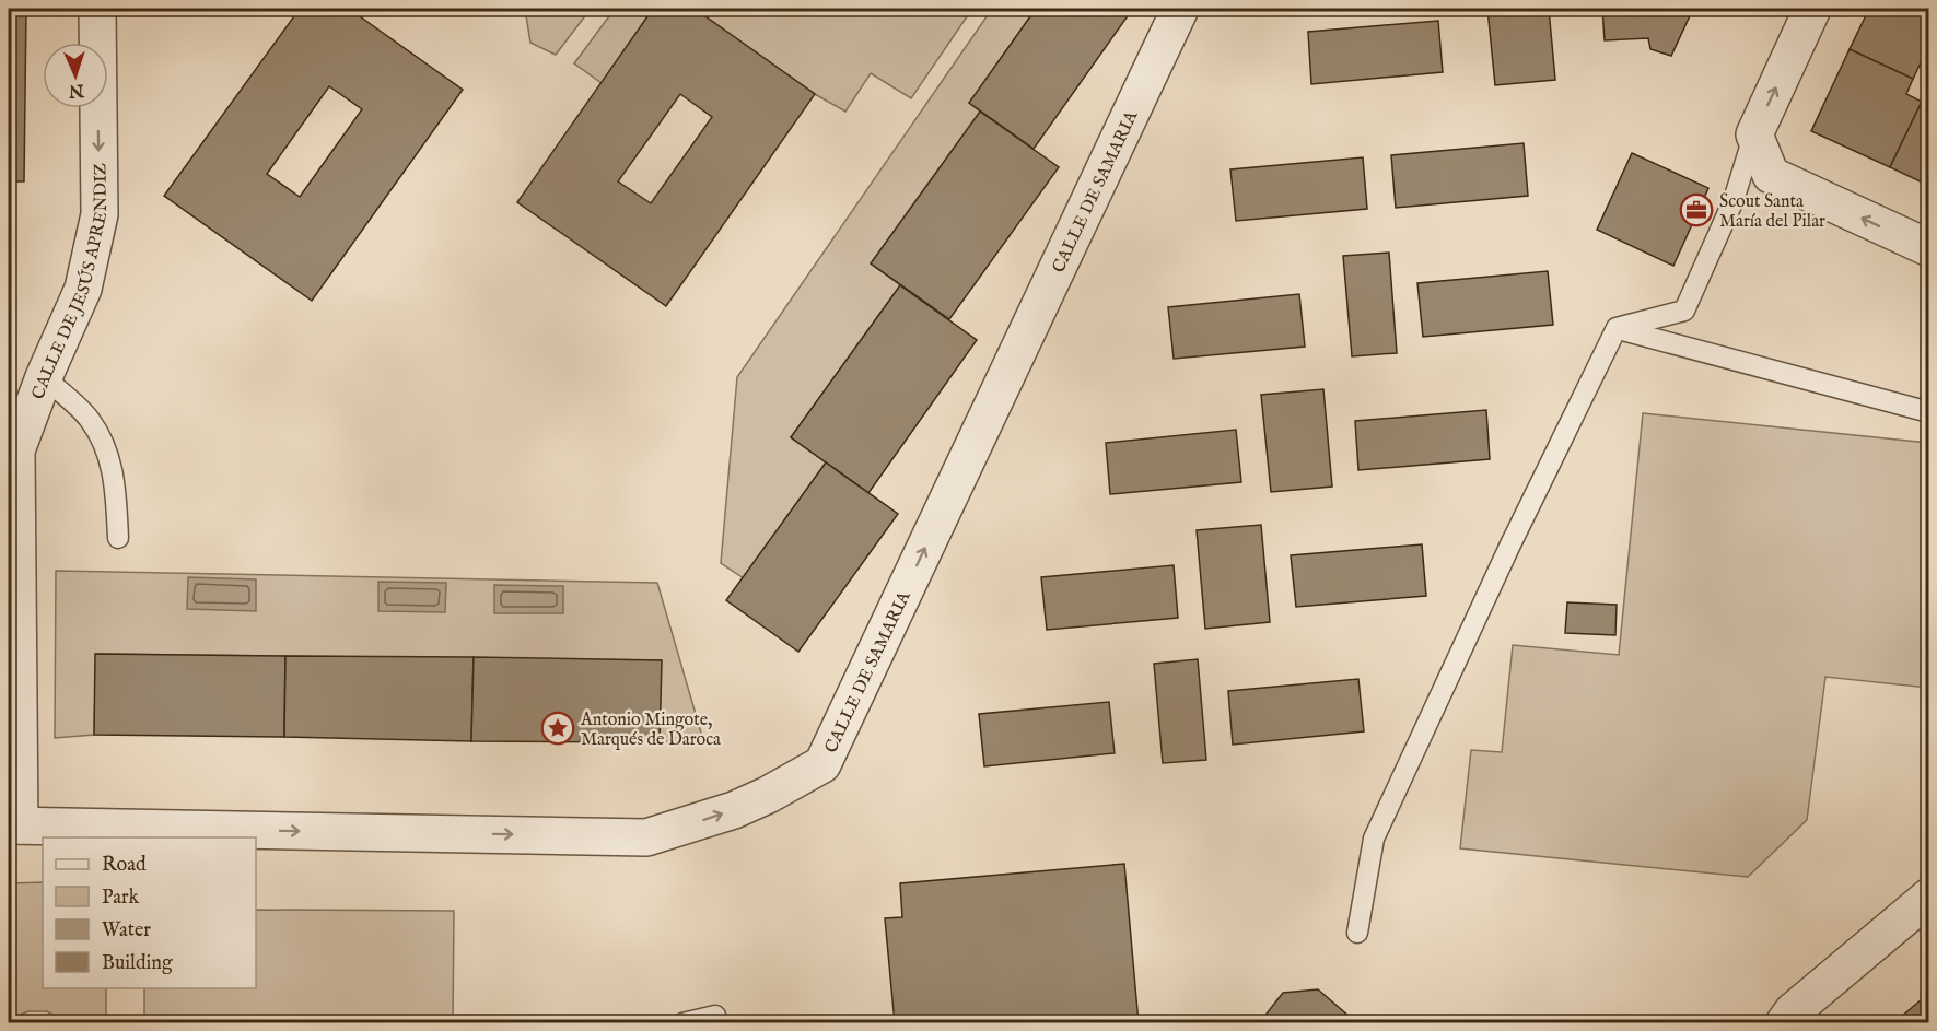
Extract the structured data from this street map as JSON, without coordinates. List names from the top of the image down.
{
  "streets": {
    "street": ["CALLE DE SAMARIA", "CALLE DE JESÚS APRENDIZ"]
  },
  "crossings": [
    ["CALLE DE SAMARIA", "CALLE DE JESÚS APRENDIZ"]
  ],
  "one_way": ["CALLE DE SAMARIA", "CALLE DE JESÚS APRENDIZ"],
  "places": {
    "office": ["Scout Santa María del Pilar"],
    "place": ["Antonio Mingote, Marqués de Daroca"]
  },
  "legend": [
    "Road",
    "Park",
    "Water",
    "Building"
  ],
  "north": "bottom"
}
